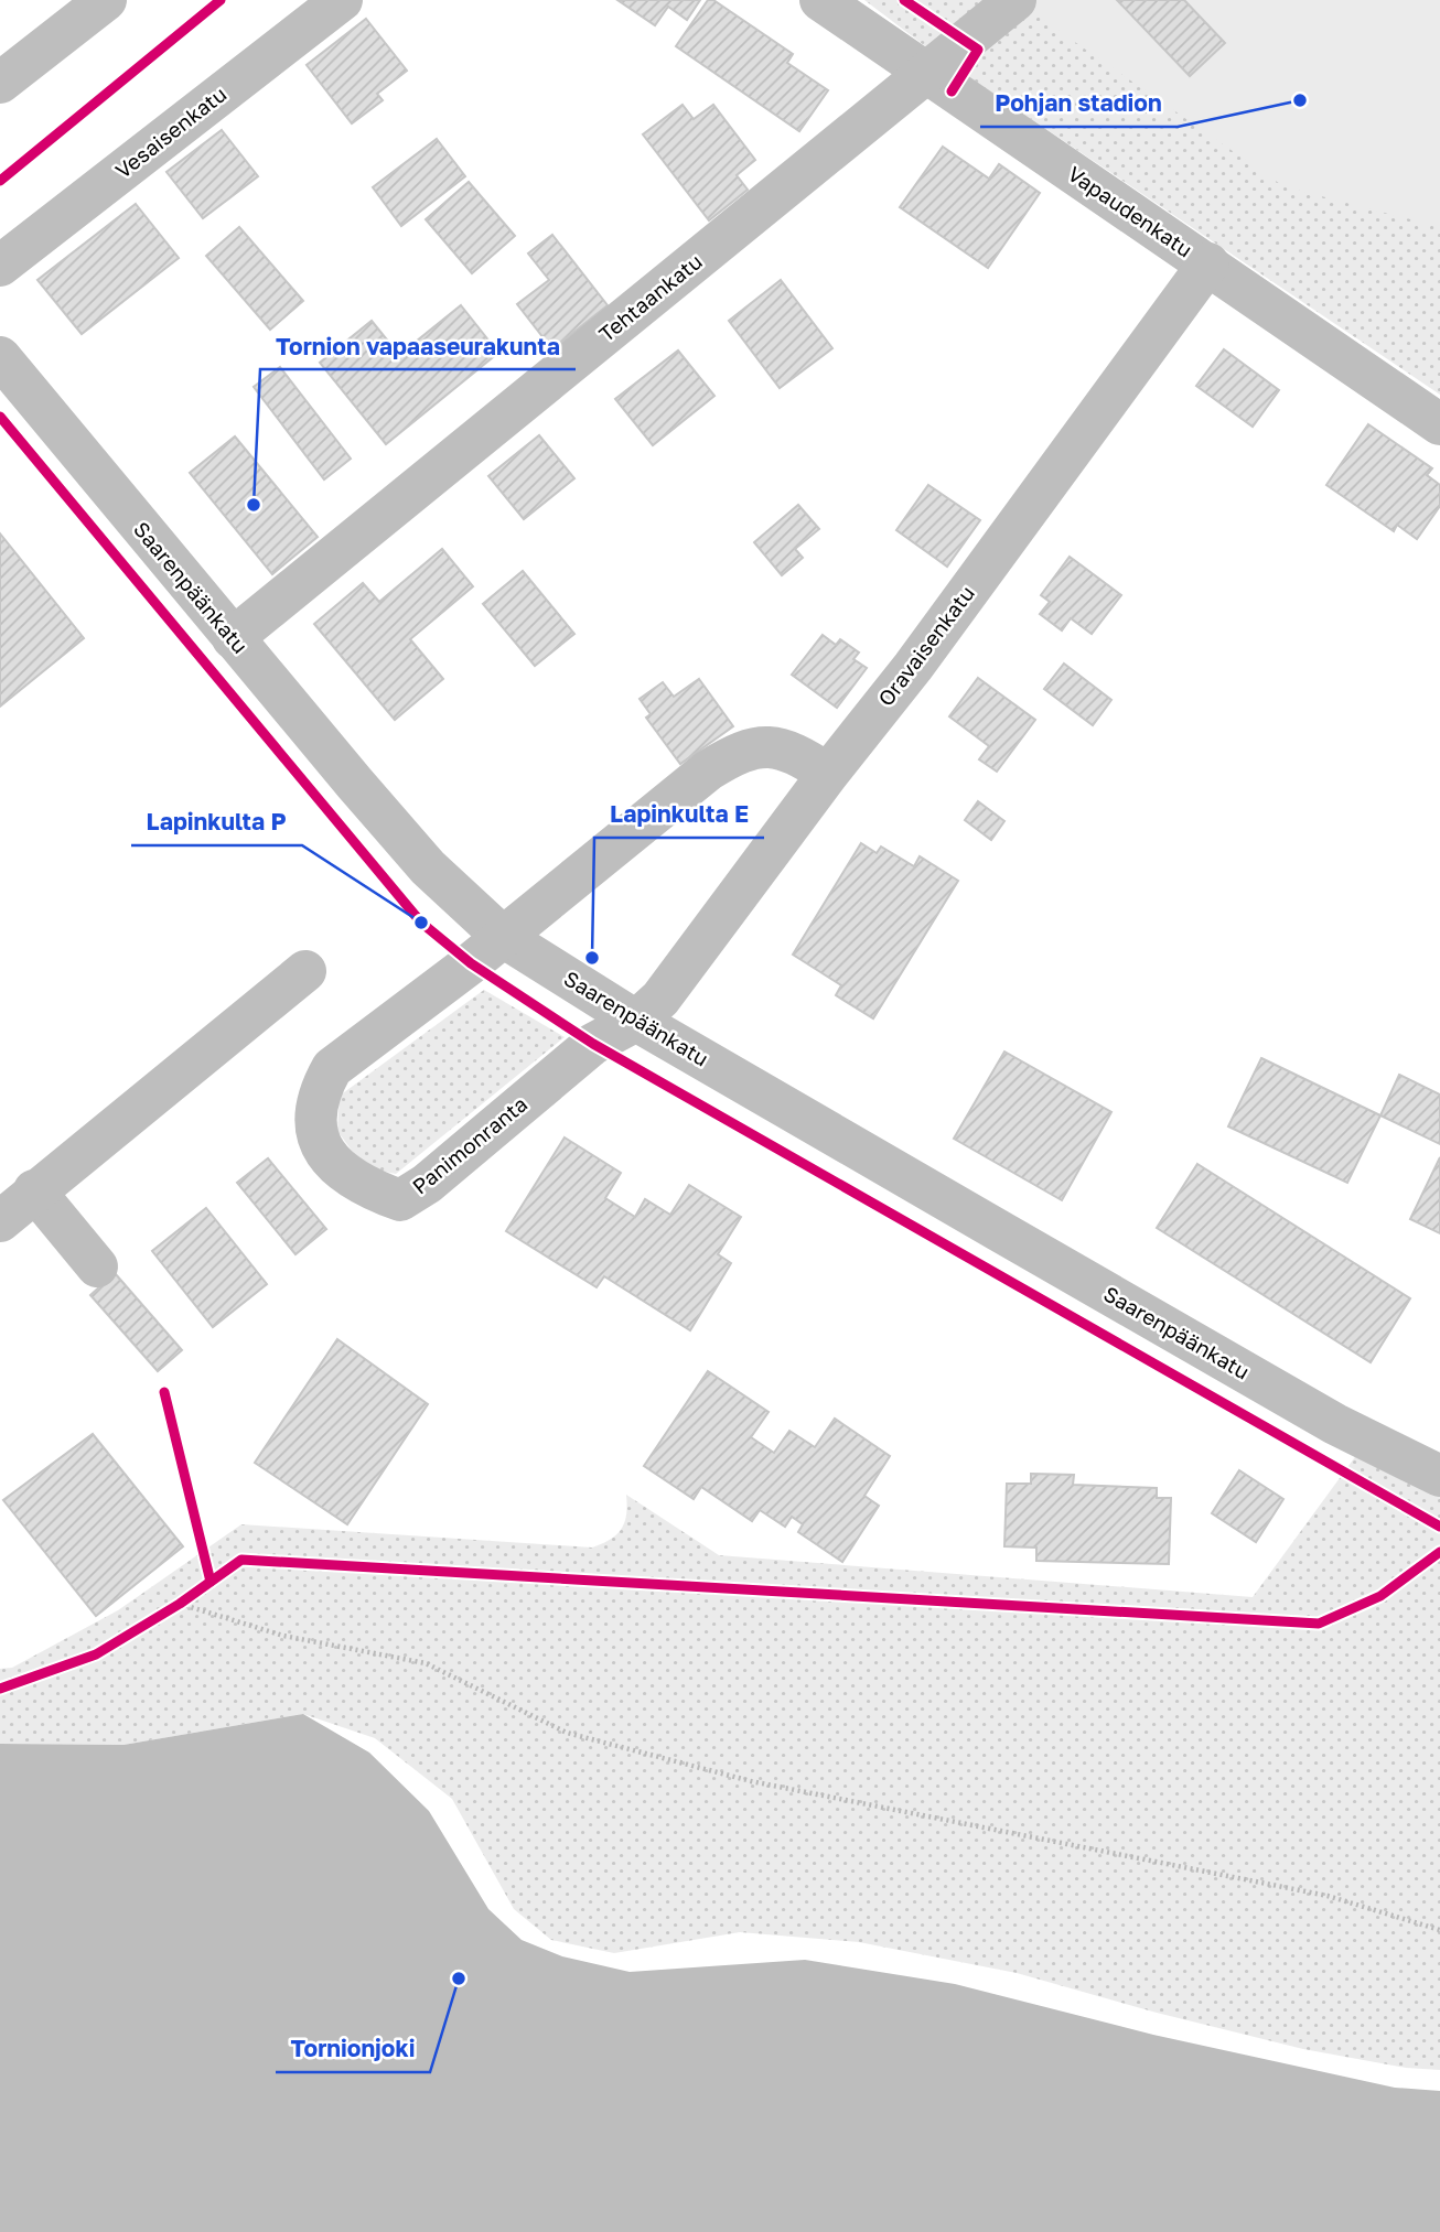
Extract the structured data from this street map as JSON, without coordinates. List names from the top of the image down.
{
  "streets": {
    "street": [
      "Vesaisenkatu",
      "Vapaudenkatu",
      "Tehtaankatu",
      "Saarenpäänkatu",
      "Oravaisenkatu",
      "Panimonranta"
    ]
  },
  "crossings": [
    ["Vapaudenkatu", "Tehtaankatu"],
    ["Vapaudenkatu", "Oravaisenkatu"],
    ["Tehtaankatu", "Saarenpäänkatu"],
    ["Saarenpäänkatu", "Oravaisenkatu"],
    ["Saarenpäänkatu", "Panimonranta"],
    ["Oravaisenkatu", "Panimonranta"]
  ],
  "places": [
    "Pohjan stadion",
    "Tornion vapaaseurakunta",
    "Lapinkulta P",
    "Lapinkulta E",
    "Tornionjoki"
  ]
}
